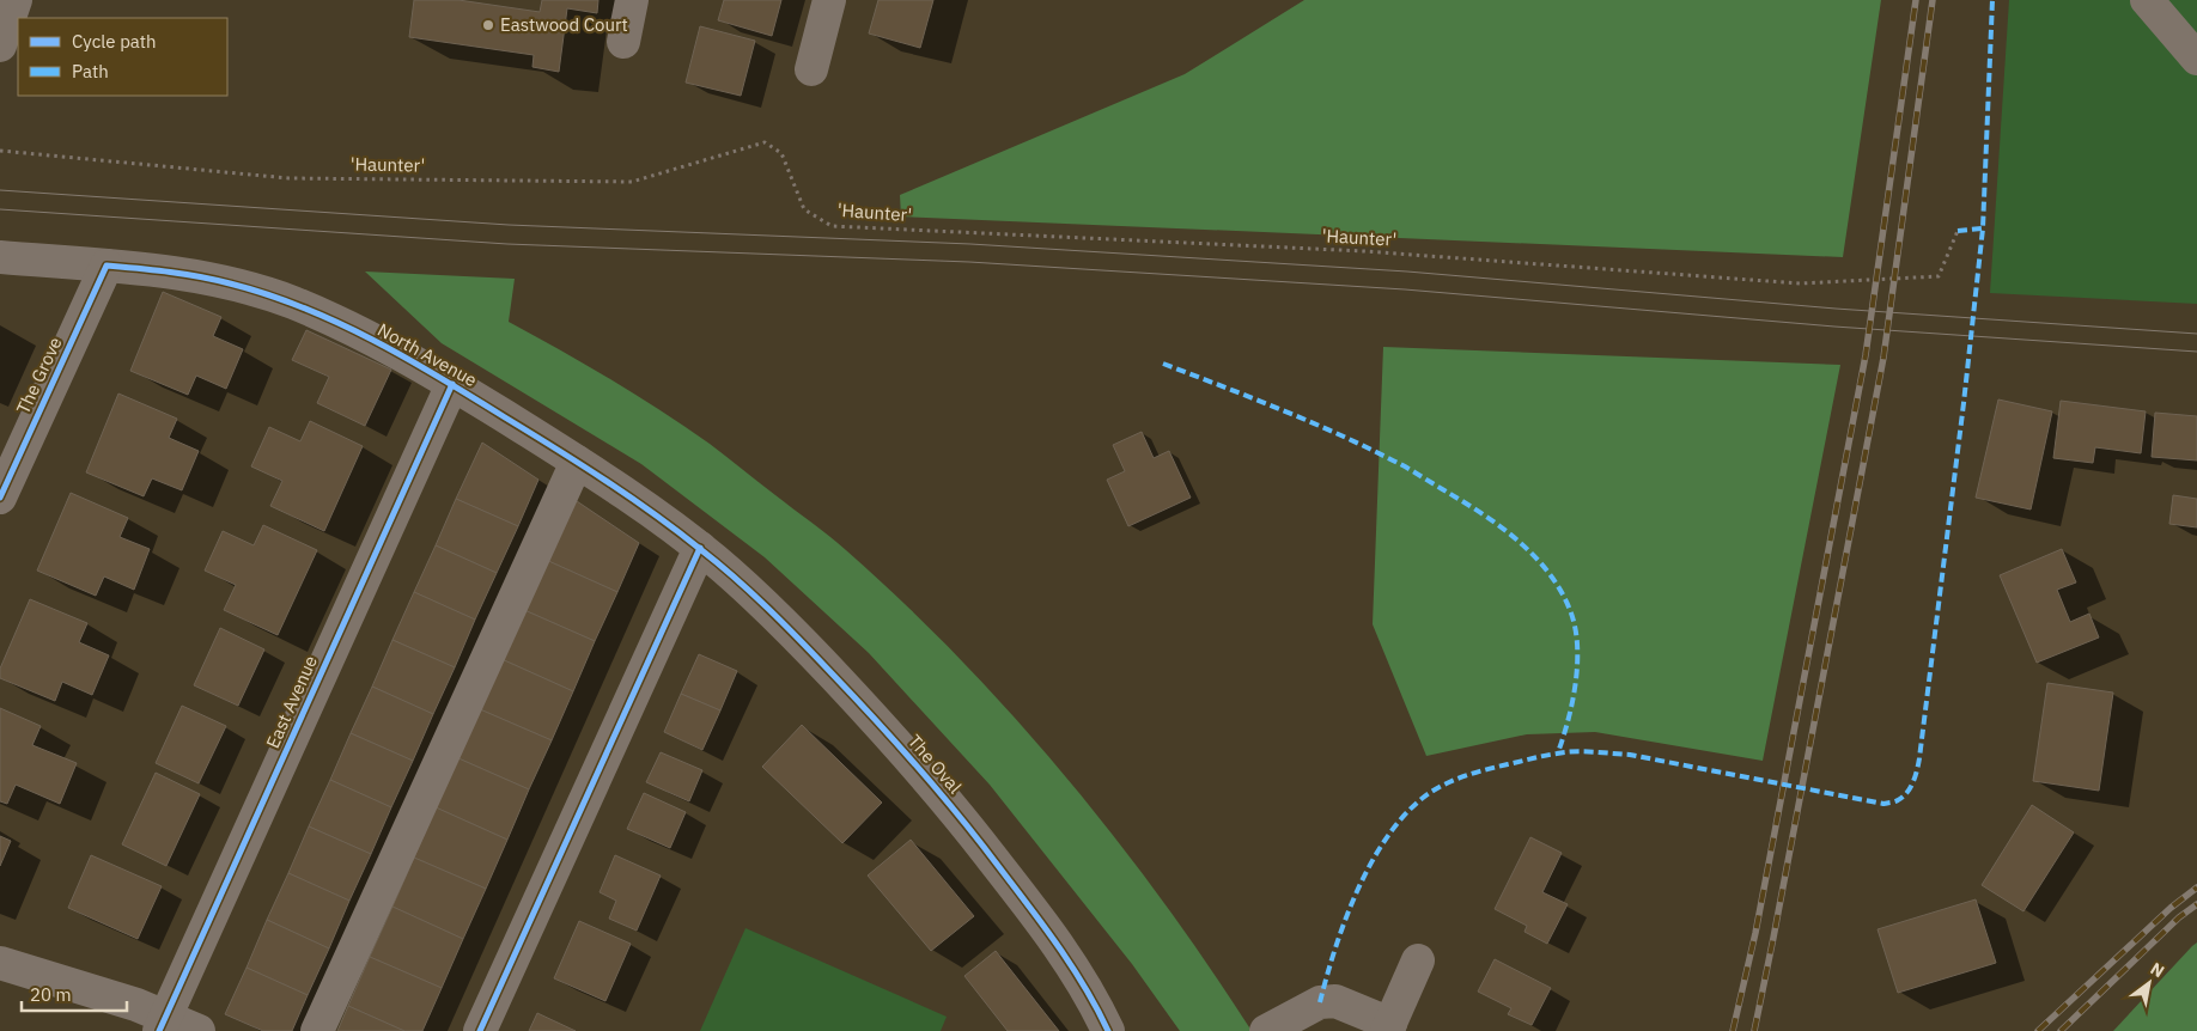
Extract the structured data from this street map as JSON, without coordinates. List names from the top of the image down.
{
  "streets": {
    "street": [
      "North Avenue",
      "The Grove",
      "East Avenue",
      "The Oval"
    ],
    "path": ["'Haunter'"]
  },
  "crossings": [
    ["North Avenue", "The Grove"],
    ["North Avenue", "East Avenue"],
    ["North Avenue", "The Oval"]
  ],
  "places": ["Eastwood Court"],
  "legend": ["Cycle path", "Path"],
  "scale_bar": "20 m",
  "north": "top right"
}
